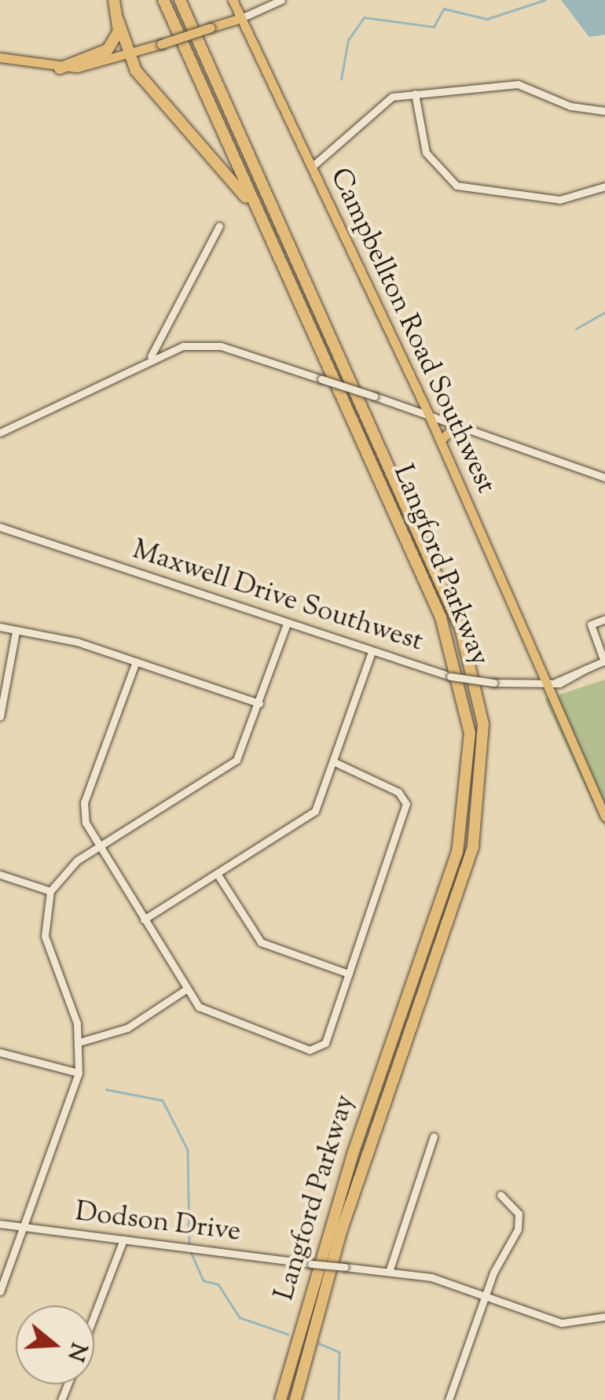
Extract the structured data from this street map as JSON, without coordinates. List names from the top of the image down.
{
  "streets": {
    "highway": ["Langford Parkway"],
    "main road": ["Campbellton Road Southwest"],
    "street": ["Maxwell Drive Southwest", "Dodson Drive"]
  },
  "crossings": [
    ["Campbellton Road Southwest", "Maxwell Drive Southwest"]
  ],
  "north": "right"
}
